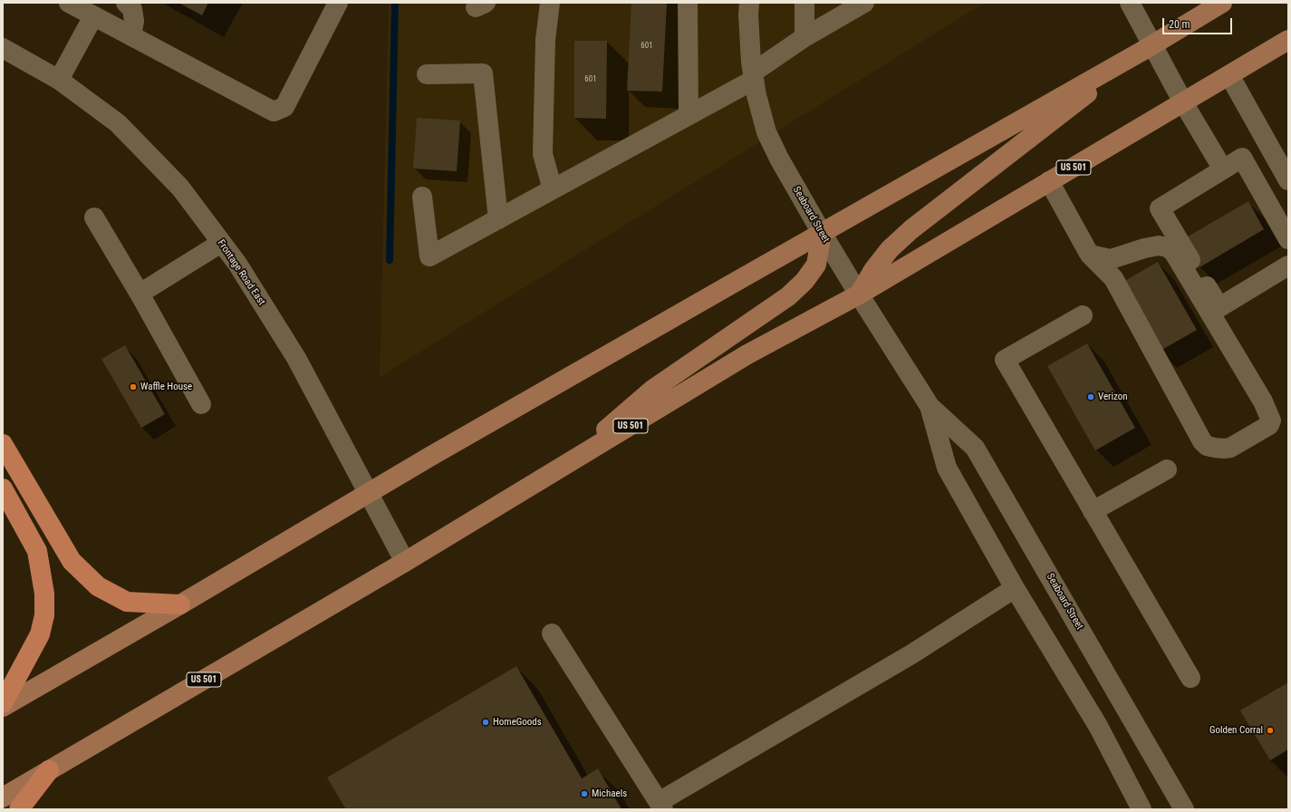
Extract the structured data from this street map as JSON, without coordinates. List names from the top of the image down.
{
  "streets": {
    "main road": ["US 501"],
    "street": ["Seaboard Street", "Frontage Road East"]
  },
  "crossings": [
    ["US 501", "Seaboard Street"],
    ["US 501", "Frontage Road East"]
  ],
  "places": [
    "Waffle House",
    "Verizon",
    "HomeGoods",
    "Golden Corral",
    "Michaels"
  ],
  "house_numbers": ["601", "601"],
  "scale_bar": "20 m"
}
